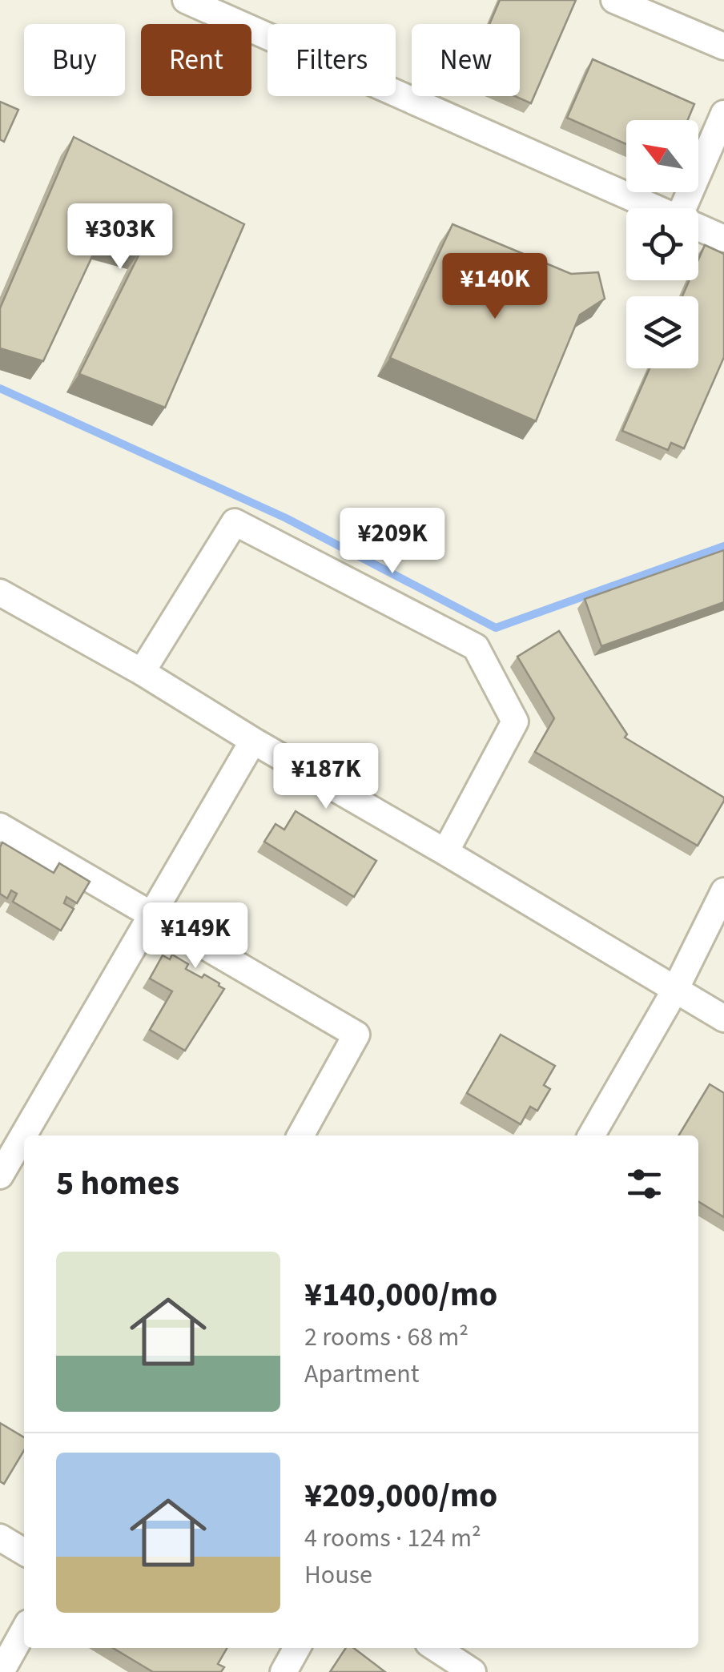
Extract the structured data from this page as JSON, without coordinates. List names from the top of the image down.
{
  "north": "top left",
  "page": {
    "chip": [
      "Buy",
      "Rent",
      "Filters",
      "New"
    ],
    "price": [
      "¥303K",
      "¥140K",
      "¥209K",
      "¥187K",
      "¥149K"
    ],
    "heading": "5 homes",
    "list": [
      {
        "name": "¥140,000/mo",
        "note": "2 rooms · 68 m² · Apartment"
      },
      {
        "name": "¥209,000/mo",
        "note": "4 rooms · 124 m² · House"
      }
    ]
  }
}
